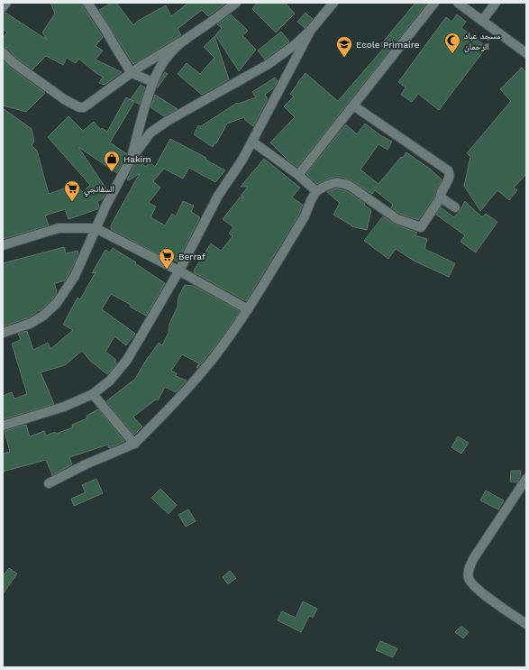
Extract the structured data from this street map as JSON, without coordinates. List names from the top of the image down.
{
  "places": {
    "mosque": ["مسجد عباد الرحمان"],
    "school or university": ["Ecole Primaire"],
    "shop": ["Hakim"],
    "supermarket": ["السفانجي", "Berraf"]
  }
}
